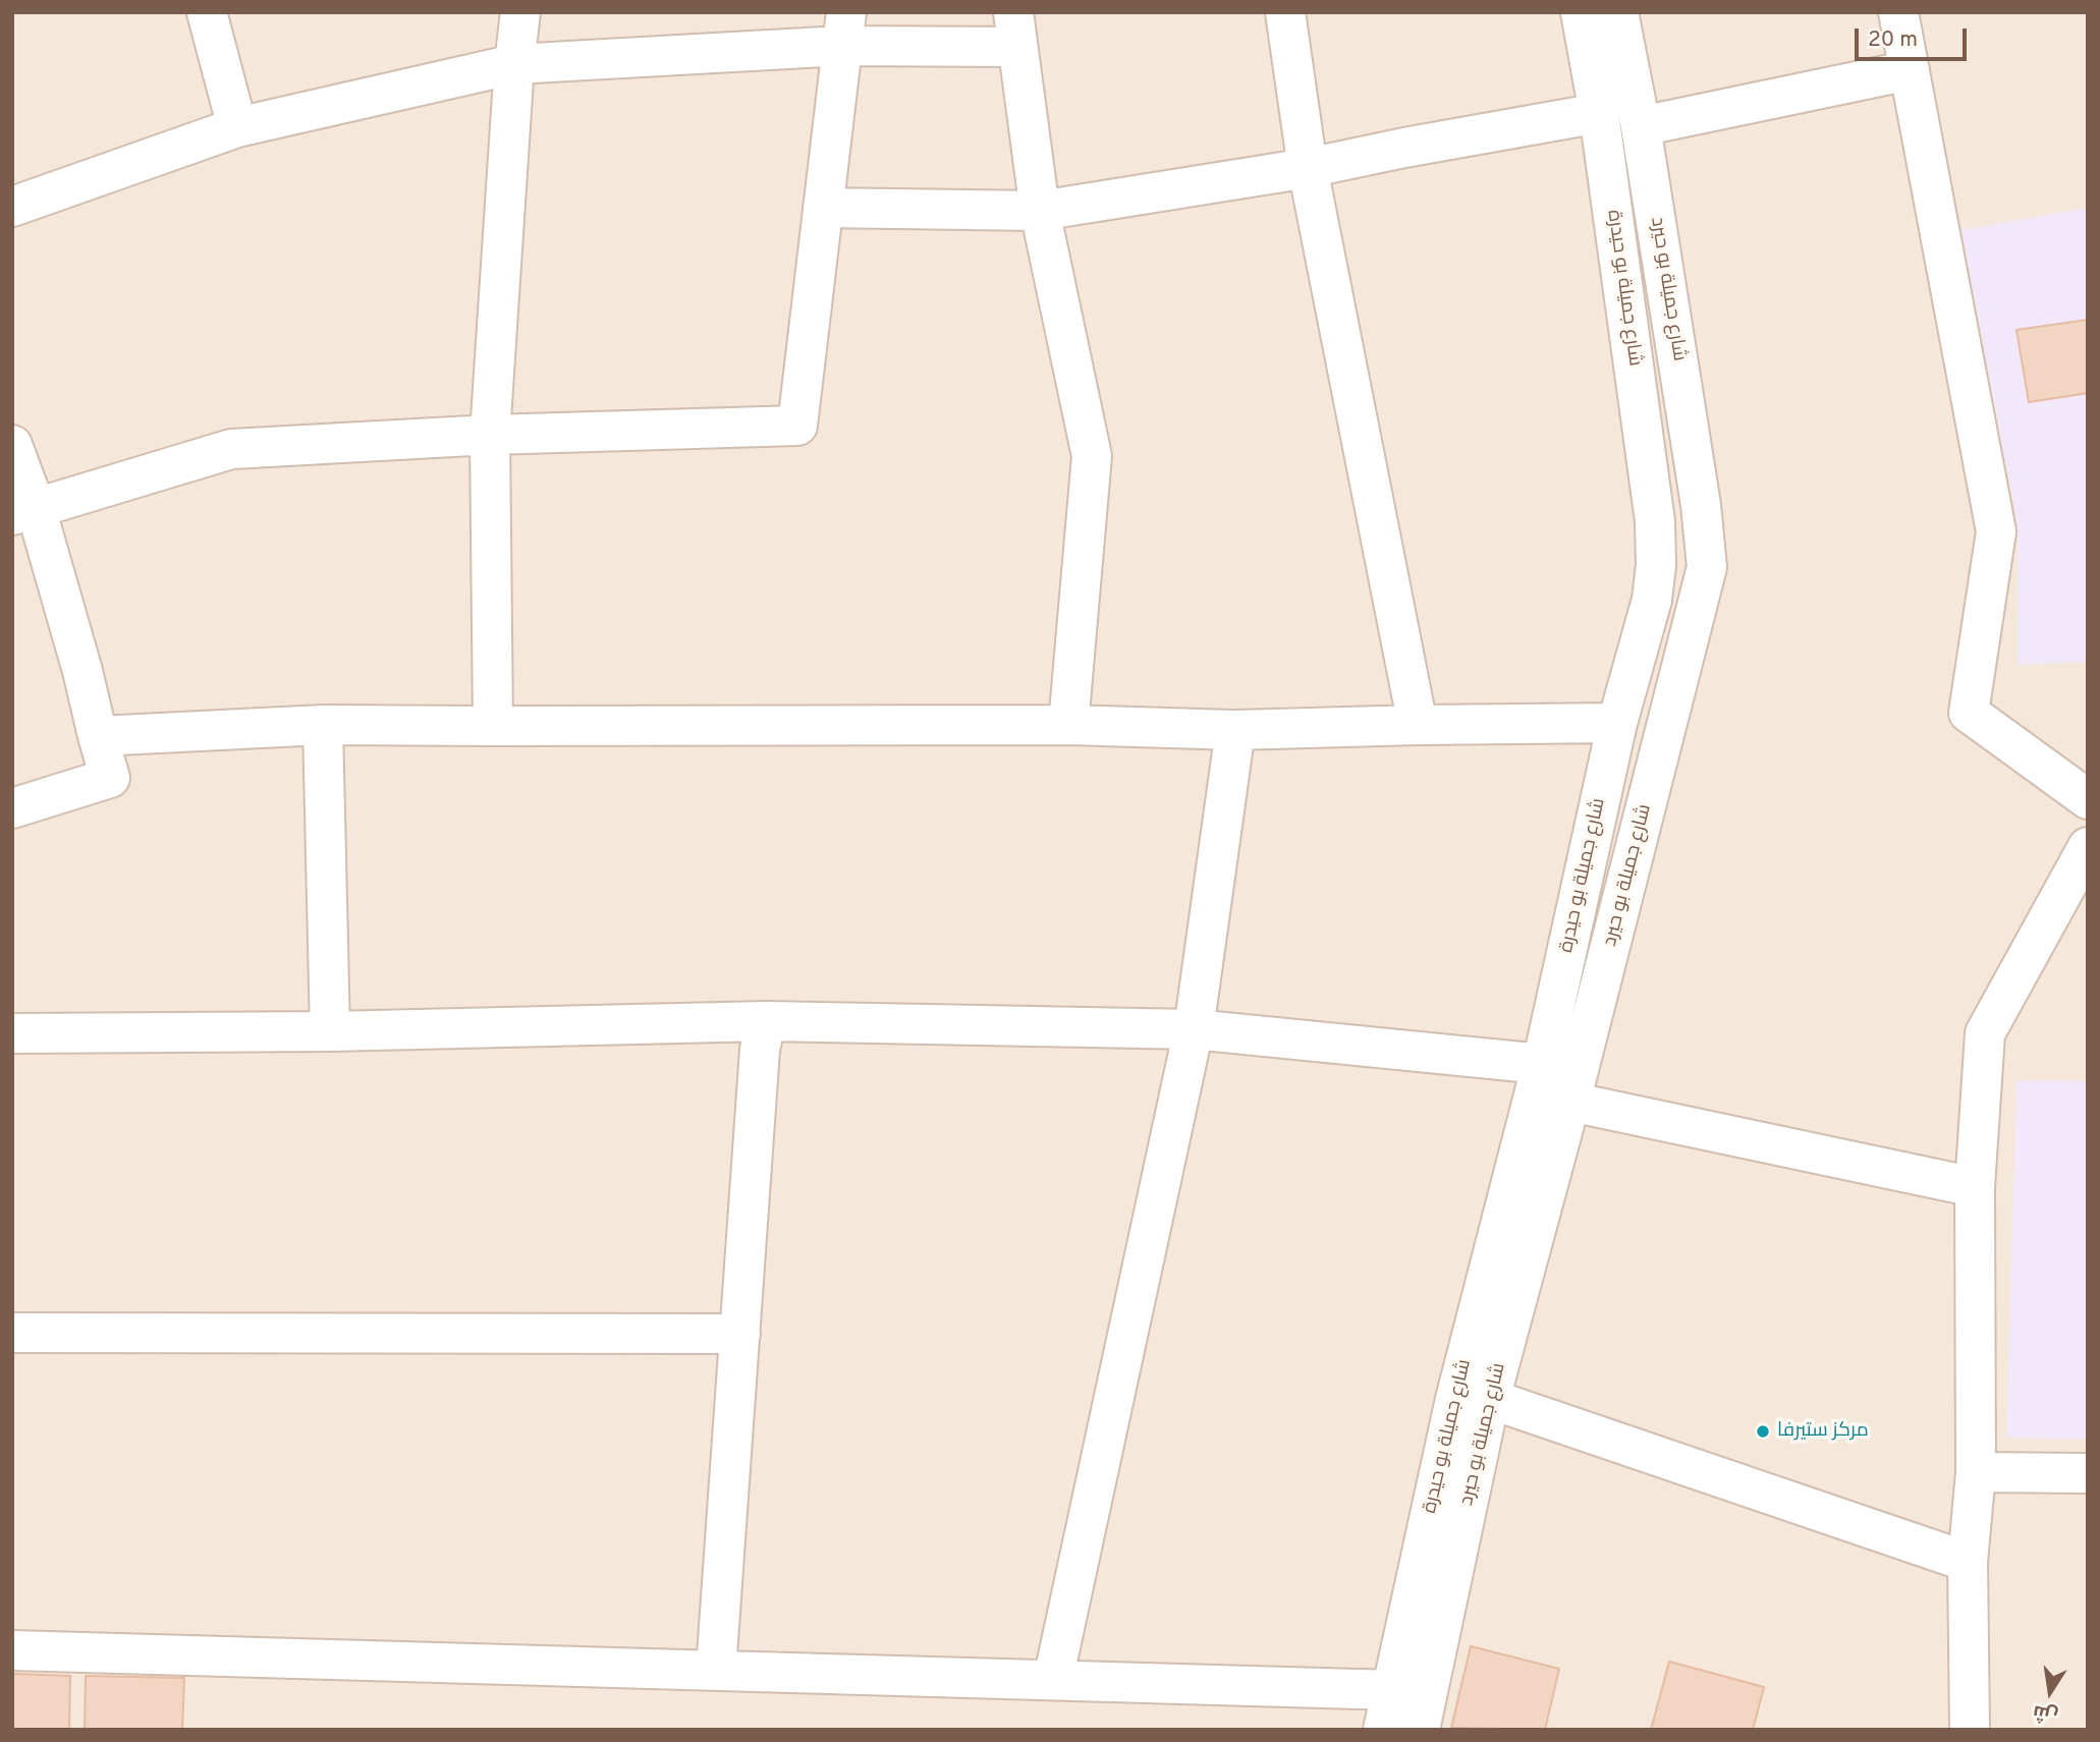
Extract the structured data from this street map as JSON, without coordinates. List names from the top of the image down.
{
  "streets": {
    "street": ["شارع جميلة بو حيدرة", "شارع جميلة بو حيرد"]
  },
  "places": ["مركز ستيرفا"],
  "scale_bar": "20 m",
  "north": "bottom"
}
